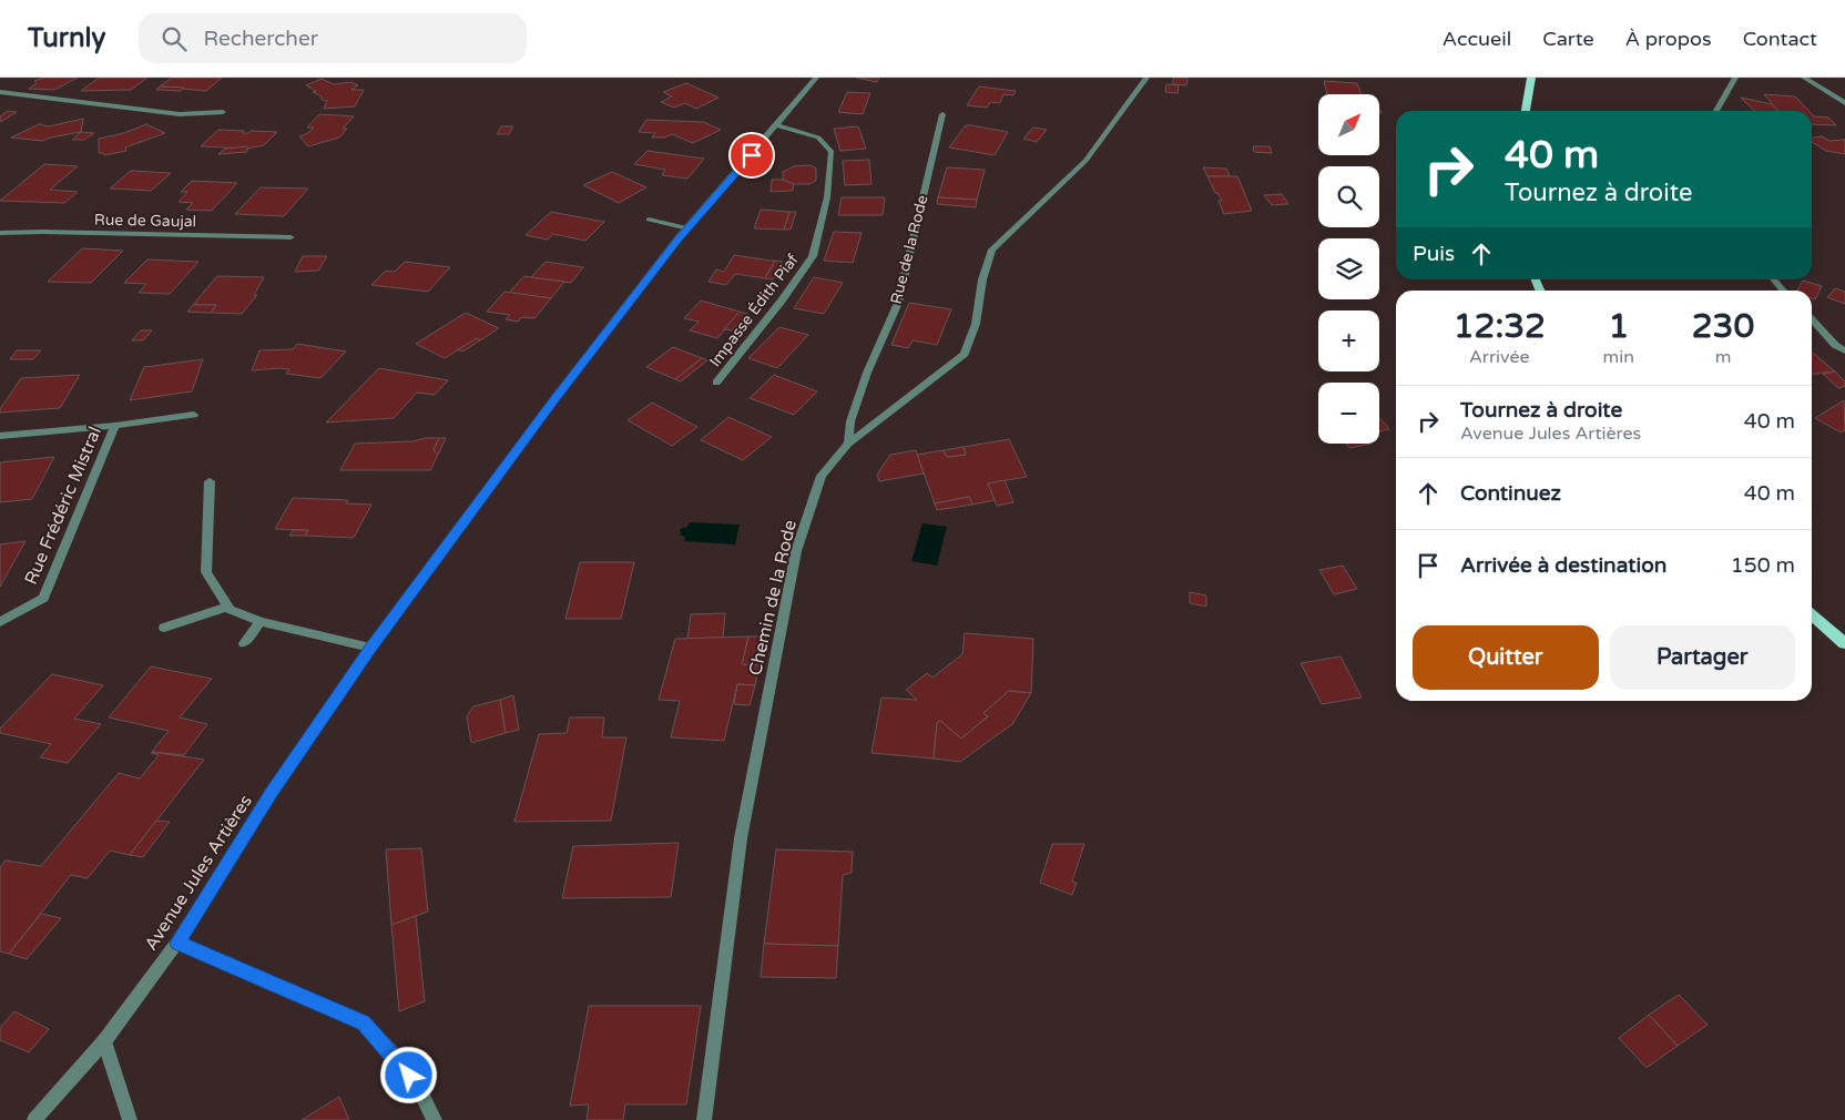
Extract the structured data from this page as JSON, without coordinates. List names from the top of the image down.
{
  "streets": {
    "street": [
      "Rue de Gaujal",
      "Rue de la Rode",
      "Impasse Édith Piaf",
      "Rue Frédéric Mistral",
      "Chemin de la Rode",
      "Avenue Jules Artières"
    ]
  },
  "crossings": [
    ["Rue de la Rode", "Chemin de la Rode"],
    ["Impasse Édith Piaf", "Avenue Jules Artières"]
  ],
  "north": "top right",
  "page": {
    "header": "Turnly",
    "search": "Rechercher",
    "nav": [
      "Accueil",
      "Carte",
      "À propos",
      "Contact"
    ],
    "map_buttons": ["+", "−"],
    "turn": ["40 m", "Tournez à droite"],
    "then": "Puis",
    "eta": [
      "12:32",
      "Arrivée",
      "1",
      "min",
      "230",
      "m"
    ],
    "list": [
      {
        "name": "Tournez à droite",
        "note": "Avenue Jules Artières",
        "value": "40 m"
      },
      {
        "name": "Continuez",
        "value": "40 m"
      },
      {
        "name": "Arrivée à destination",
        "value": "150 m"
      }
    ],
    "buttons": ["Quitter", "Partager"]
  }
}
